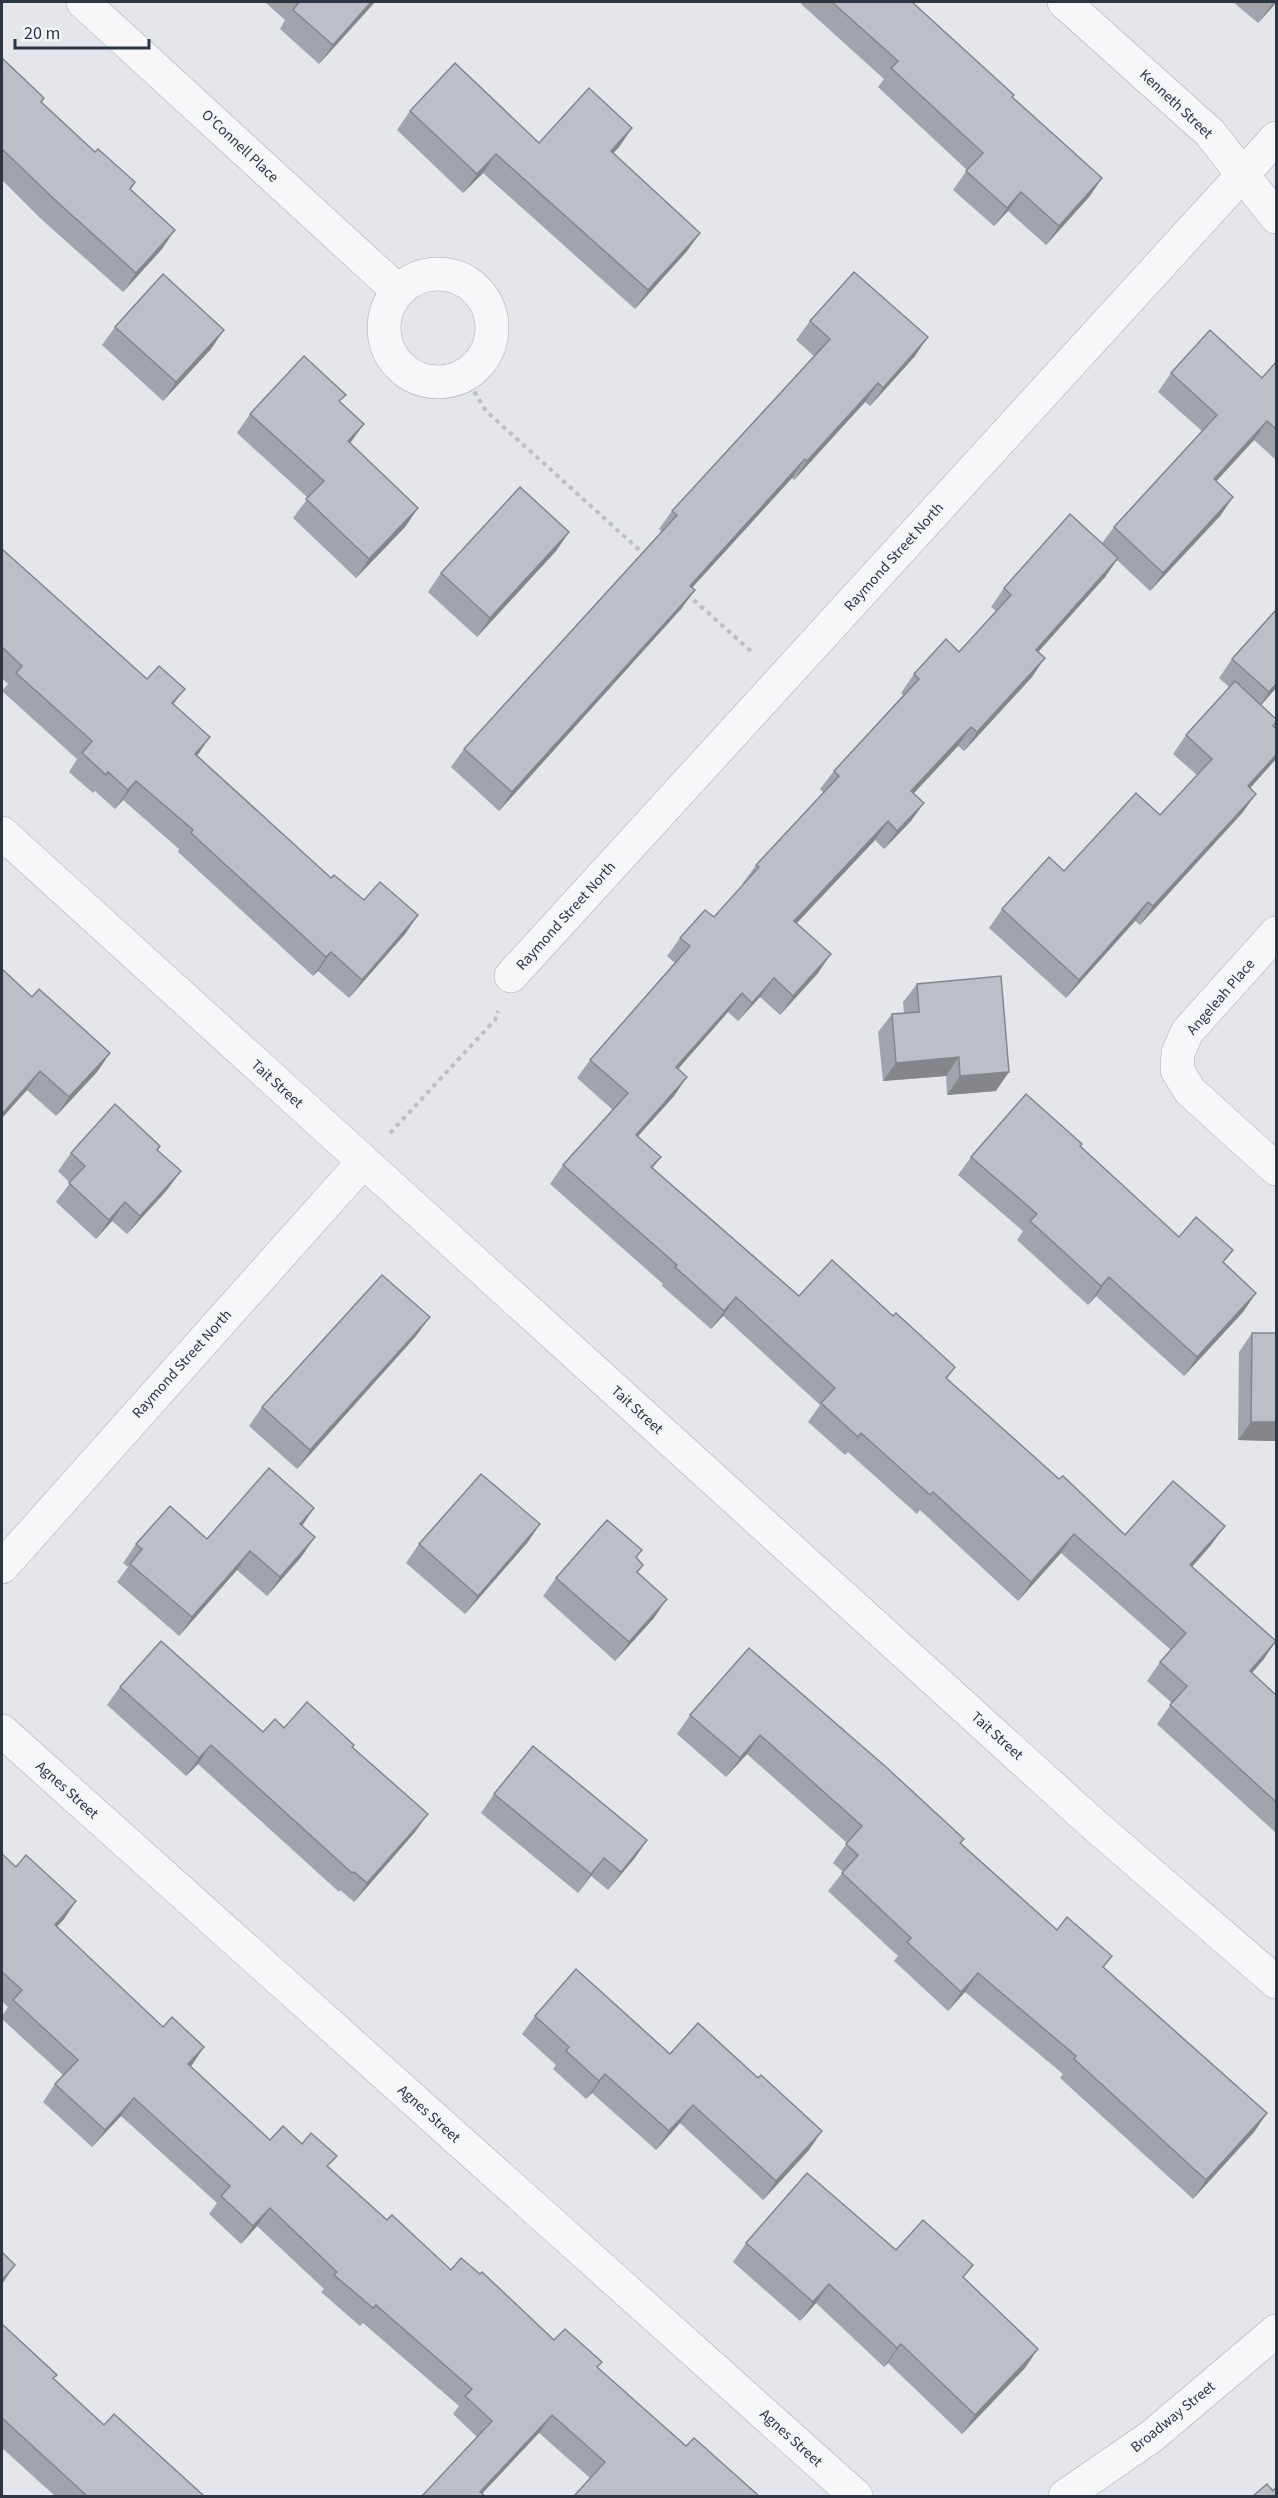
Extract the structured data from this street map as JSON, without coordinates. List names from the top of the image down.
{
  "streets": {
    "street": [
      "Kenneth Street",
      "O'Connell Place",
      "Raymond Street North",
      "Angeleah Place",
      "Tait Street",
      "Agnes Street",
      "Broadway Street"
    ]
  },
  "crossings": [
    ["Kenneth Street", "Raymond Street North"],
    ["Raymond Street North", "Tait Street"]
  ],
  "scale_bar": "20 m"
}
